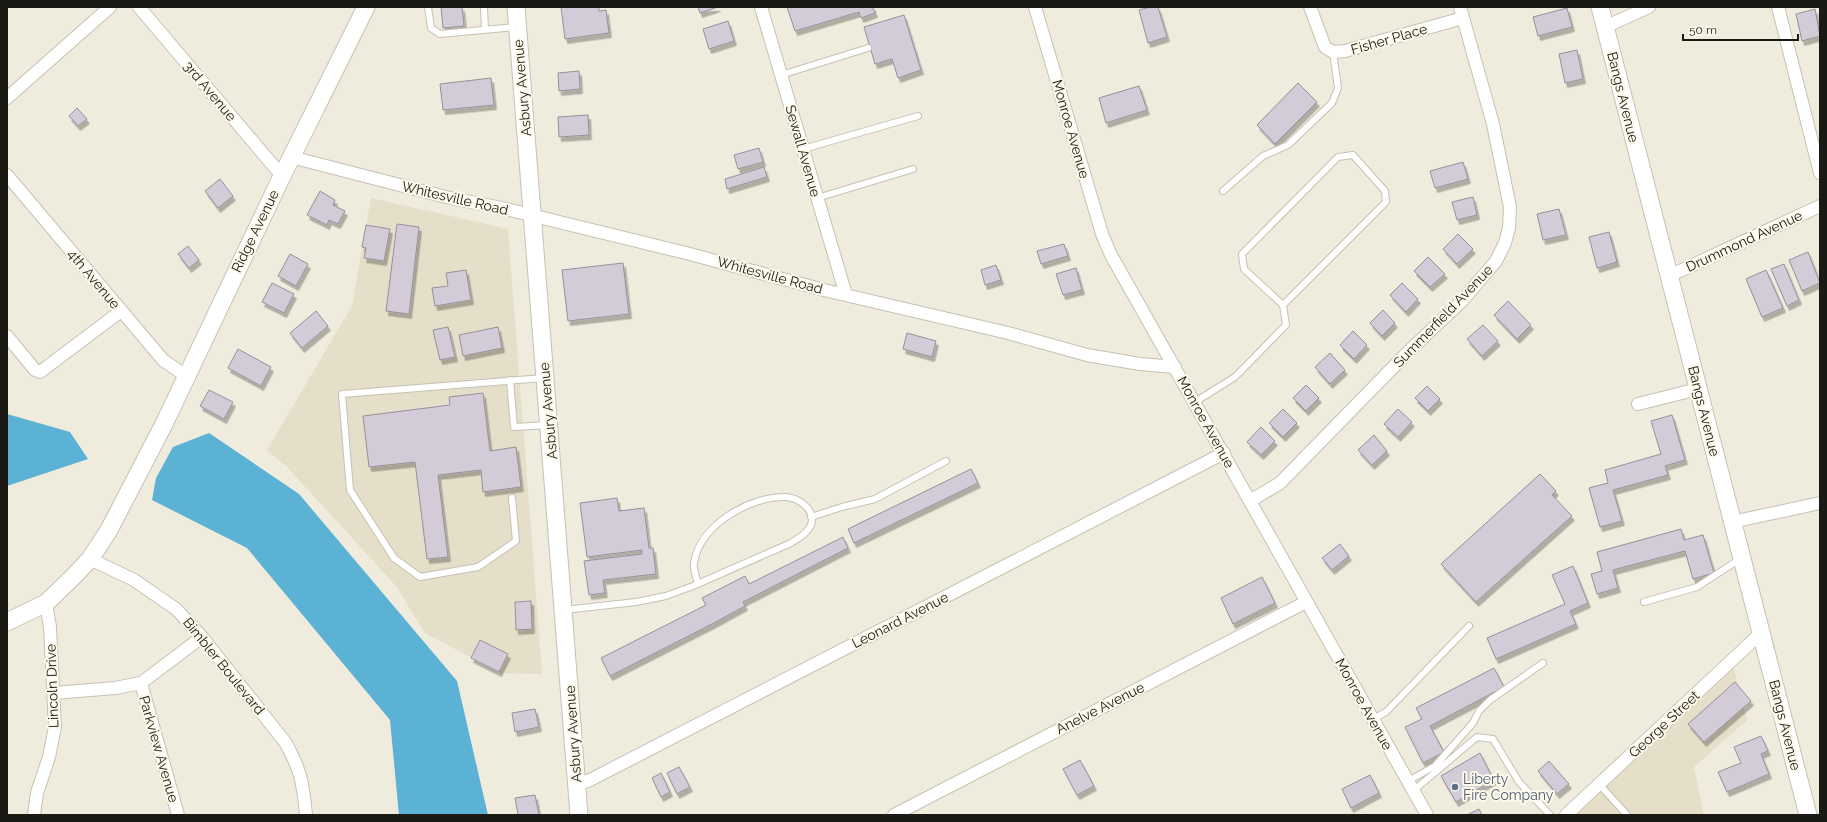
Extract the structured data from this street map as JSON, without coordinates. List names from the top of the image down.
{
  "streets": {
    "street": [
      "Fisher Place",
      "Asbury Avenue",
      "3rd Avenue",
      "Bangs Avenue",
      "Monroe Avenue",
      "Sewall Avenue",
      "Whitesville Road",
      "Ridge Avenue",
      "Drummond Avenue",
      "4th Avenue",
      "Summerfield Avenue",
      "Leonard Avenue",
      "Bimbler Boulevard",
      "Lincoln Drive",
      "Anelve Avenue",
      "George Street",
      "Parkview Avenue"
    ]
  },
  "crossings": [
    ["Fisher Place", "Summerfield Avenue"],
    ["Asbury Avenue", "Whitesville Road"],
    ["Asbury Avenue", "Leonard Avenue"],
    ["3rd Avenue", "Ridge Avenue"],
    ["Bangs Avenue", "Drummond Avenue"],
    ["Bangs Avenue", "George Street"],
    ["Monroe Avenue", "Whitesville Road"],
    ["Monroe Avenue", "Summerfield Avenue"],
    ["Monroe Avenue", "Leonard Avenue"],
    ["Monroe Avenue", "Anelve Avenue"],
    ["Sewall Avenue", "Whitesville Road"],
    ["Whitesville Road", "Ridge Avenue"],
    ["Ridge Avenue", "4th Avenue"],
    ["Ridge Avenue", "Bimbler Boulevard"],
    ["Ridge Avenue", "Lincoln Drive"]
  ],
  "places": ["Liberty Fire Company"],
  "scale_bar": "50 m"
}
